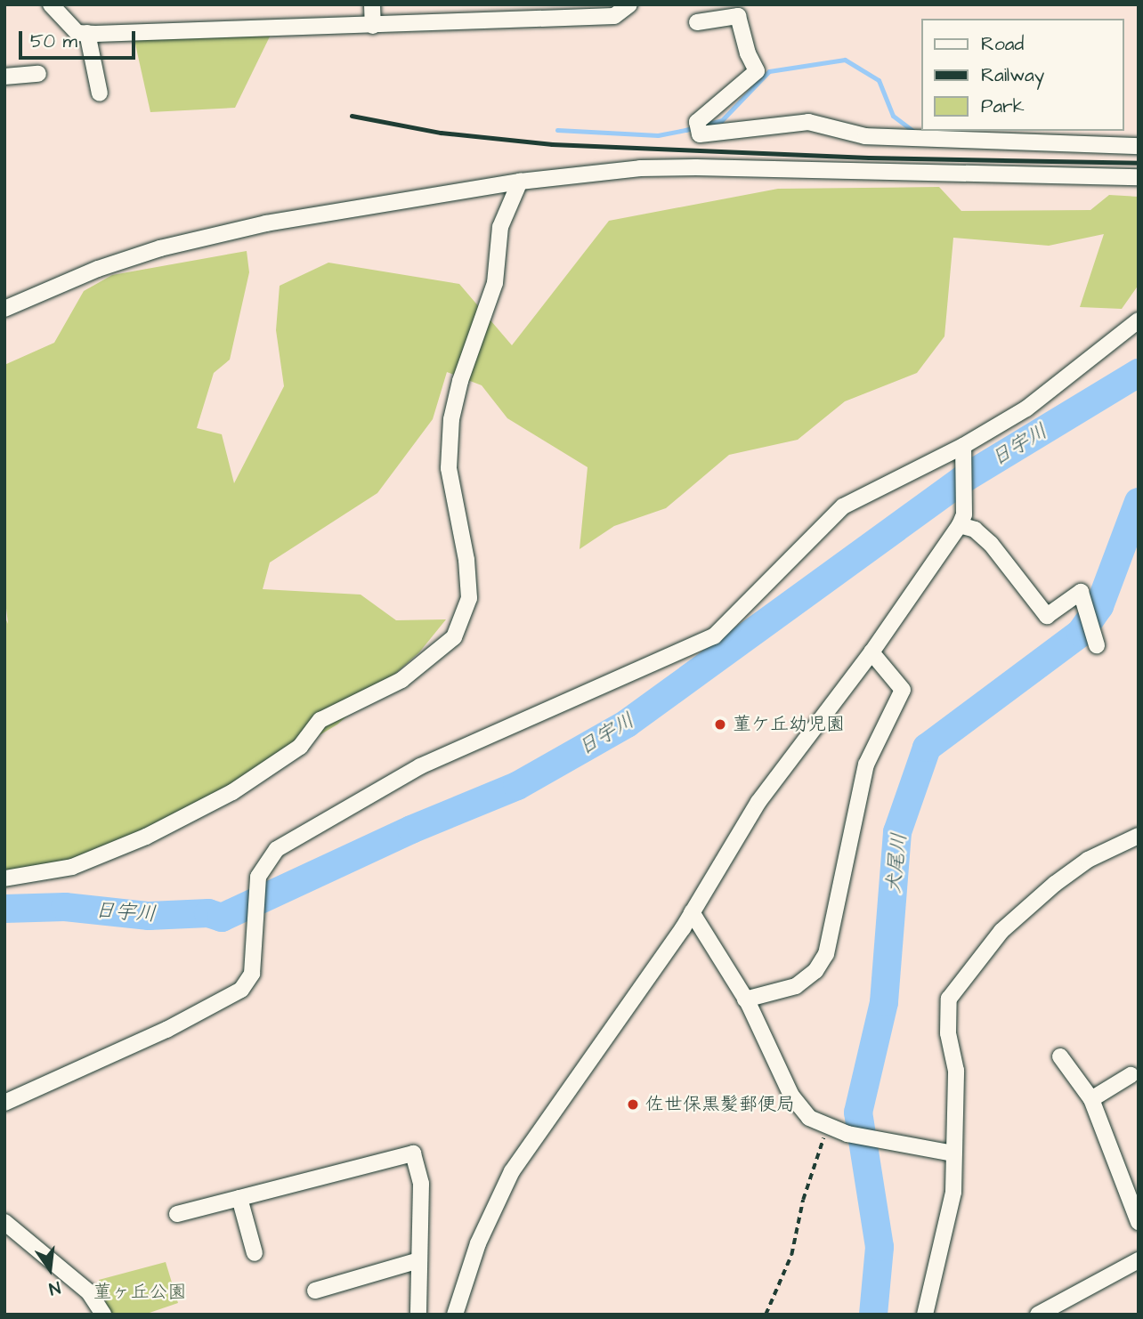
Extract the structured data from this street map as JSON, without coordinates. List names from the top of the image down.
{
  "water": ["日宇川", "犬尾川"],
  "parks": ["菫ヶ丘公園"],
  "places": ["菫ケ丘幼児園", "佐世保黒髪郵便局"],
  "legend": ["Road", "Railway", "Park"],
  "scale_bar": "50 m",
  "north": "bottom"
}
